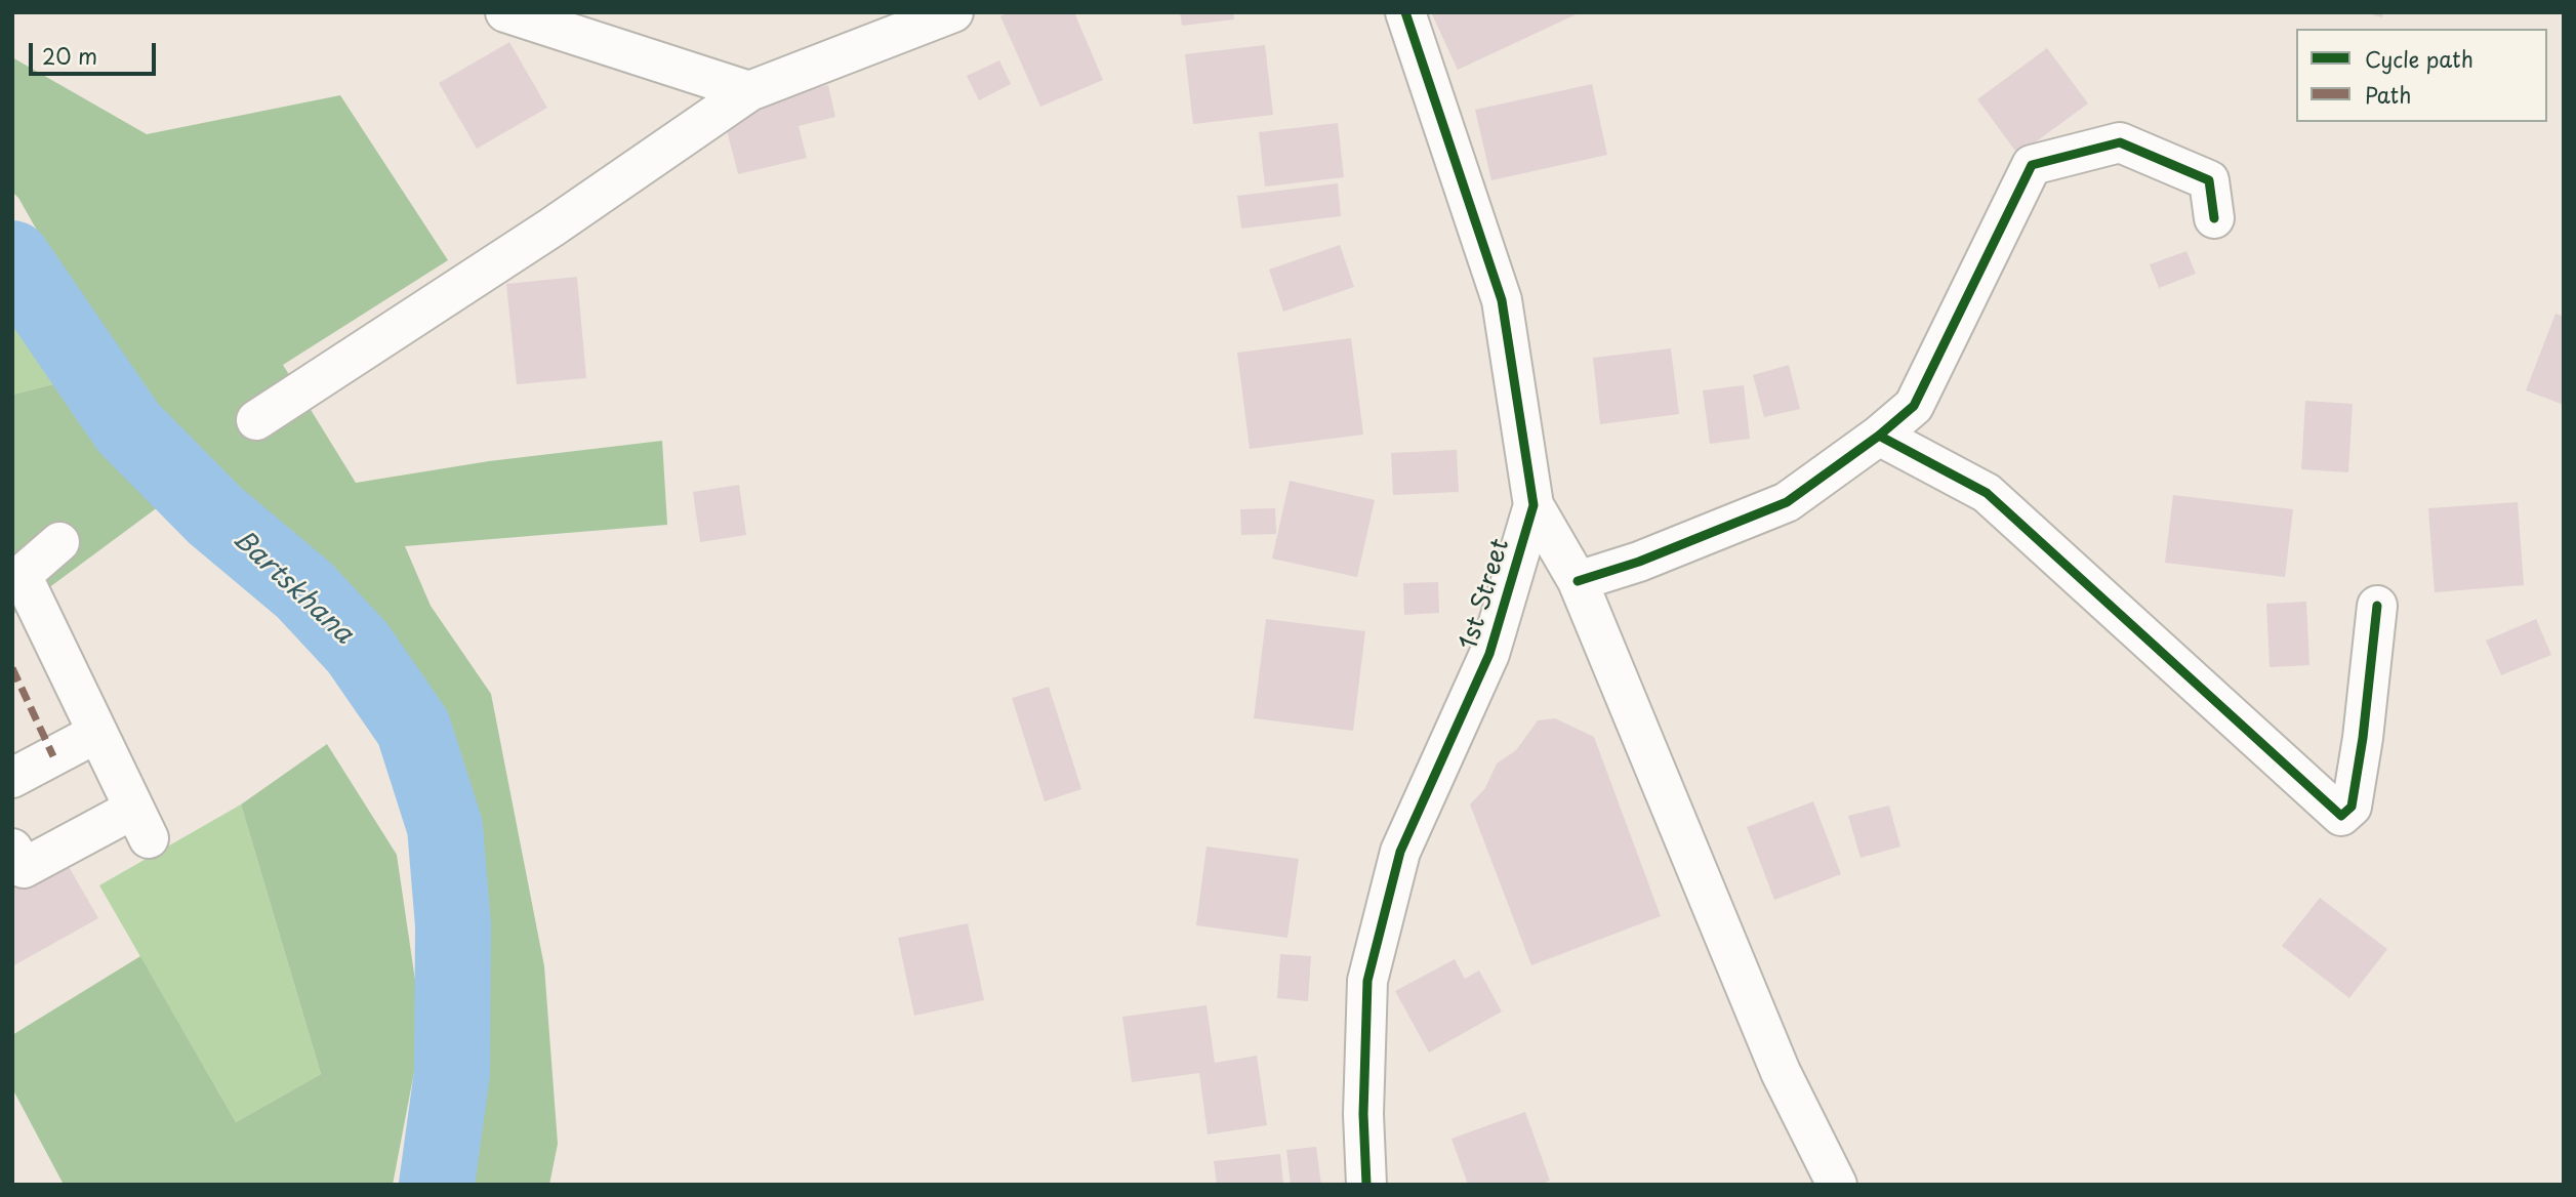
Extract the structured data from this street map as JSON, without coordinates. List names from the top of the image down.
{
  "streets": {
    "street": ["1st Street"]
  },
  "water": ["Bartskhana"],
  "legend": ["Cycle path", "Path"],
  "scale_bar": "20 m"
}
